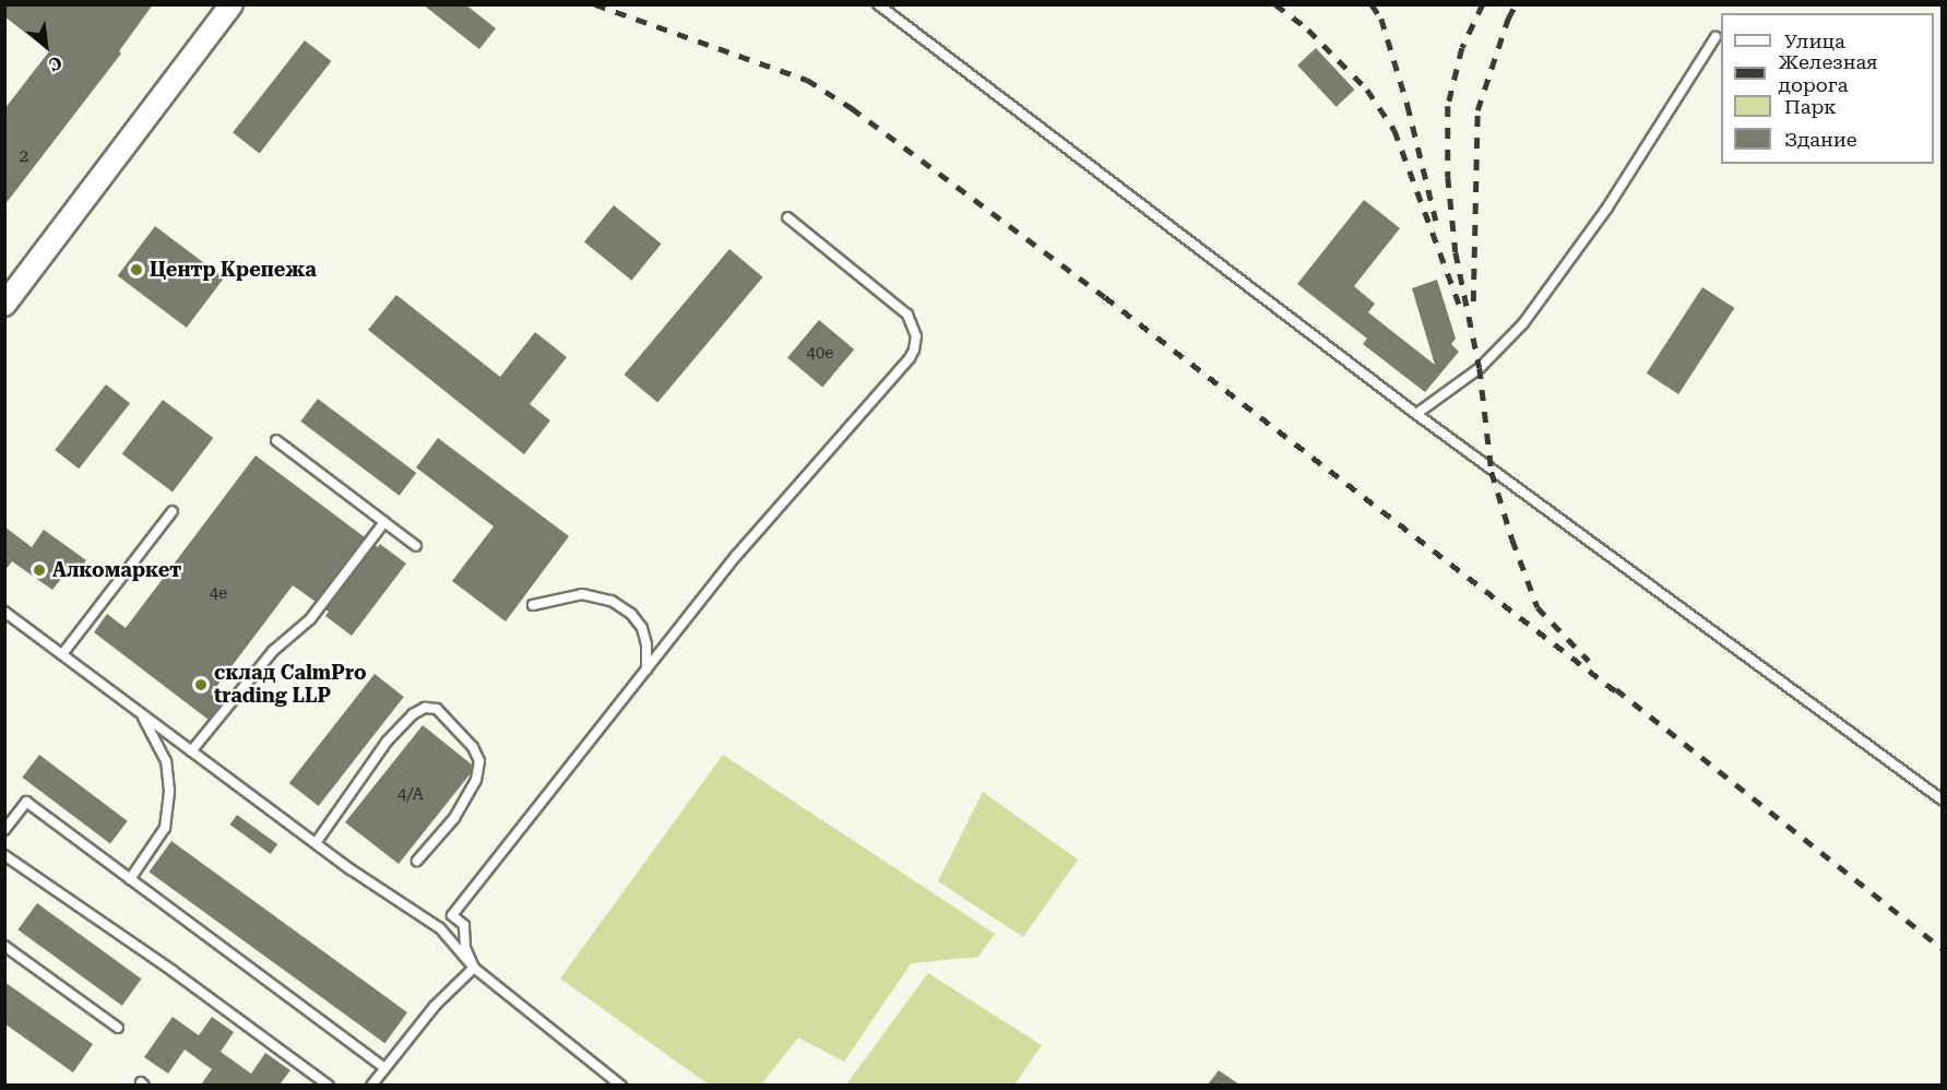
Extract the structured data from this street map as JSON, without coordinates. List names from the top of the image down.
{
  "places": ["Центр Крепежа", "Алкомаркет", "склад CalmPro trading LLP"],
  "house_numbers": [
    "2",
    "40е",
    "4е",
    "4/А"
  ],
  "legend": [
    "Улица",
    "Железная дорога",
    "Парк",
    "Здание"
  ],
  "north": "bottom right"
}
